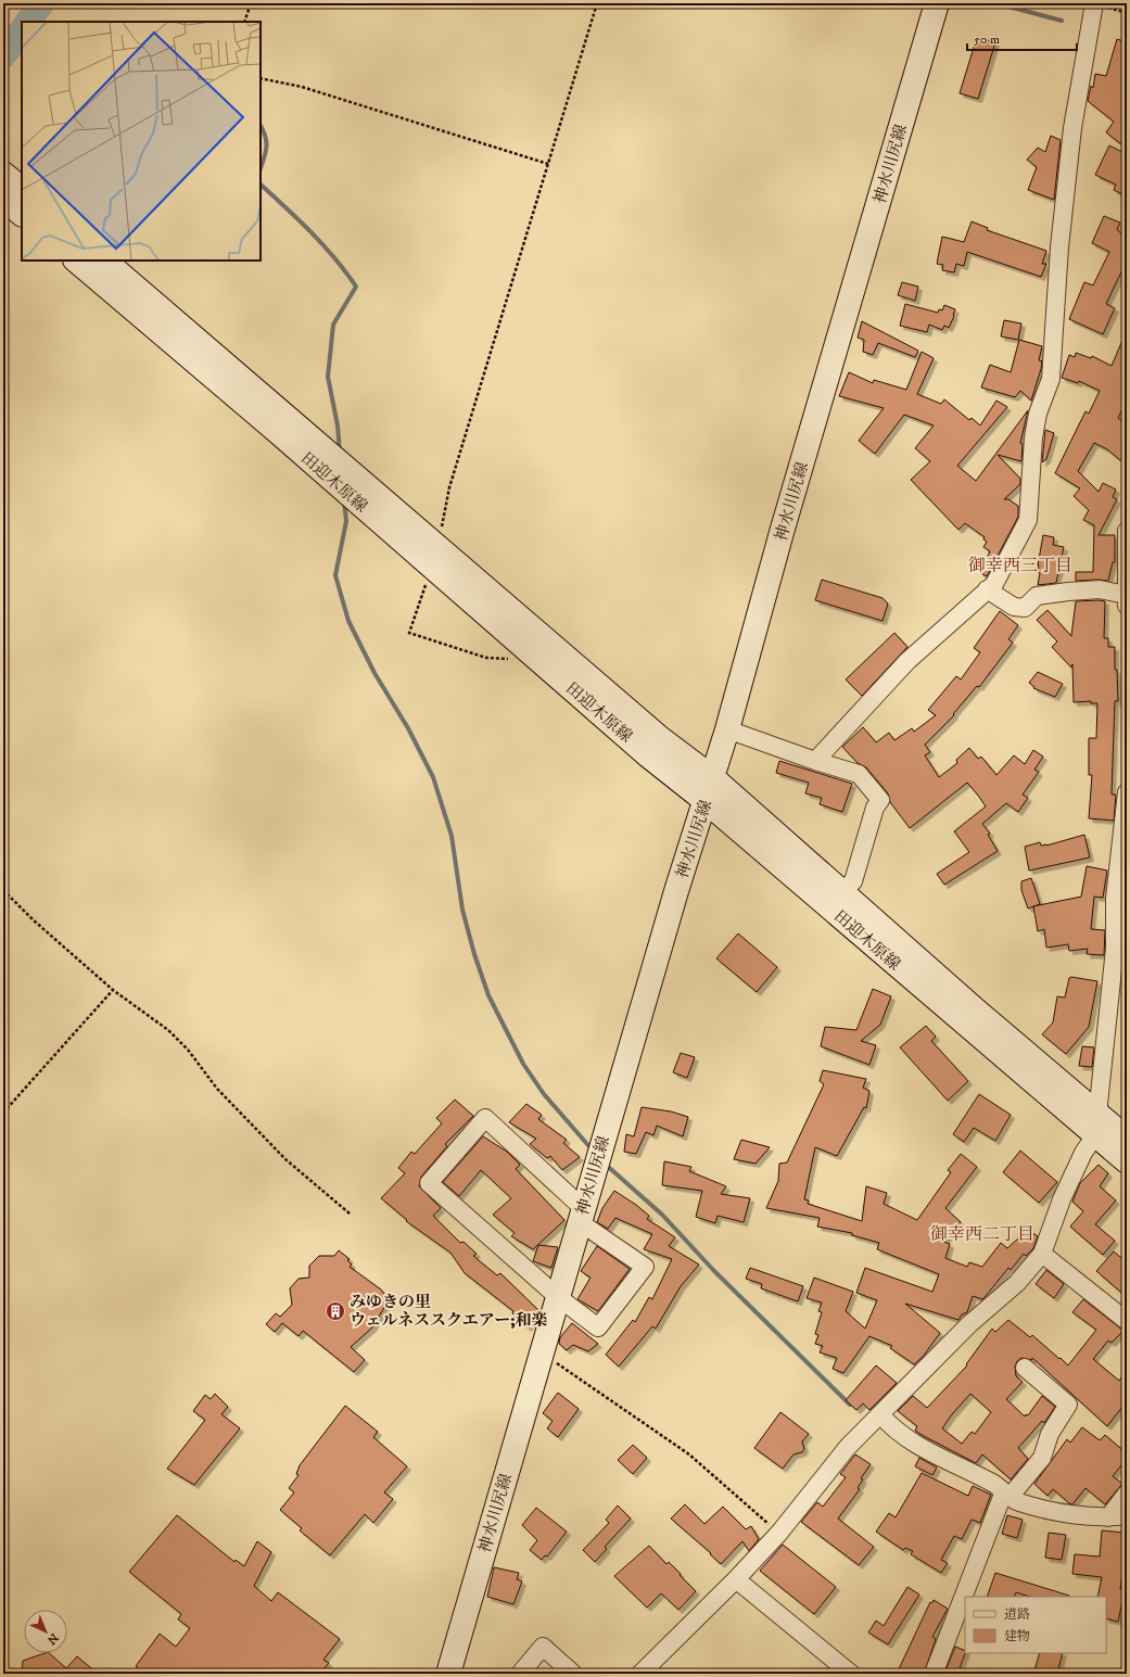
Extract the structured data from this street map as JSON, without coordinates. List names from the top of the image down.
{
  "streets": {
    "main road": ["神水川尻線", "田迎木原線"]
  },
  "crossings": [
    ["神水川尻線", "田迎木原線"]
  ],
  "districts": ["御幸西三丁目", "御幸西二丁目"],
  "places": {
    "building": ["みゆきの里 ウェルネススクエアー;和楽"]
  },
  "legend": ["道路", "建物"],
  "scale_bar": "50 m",
  "north": "bottom right"
}
